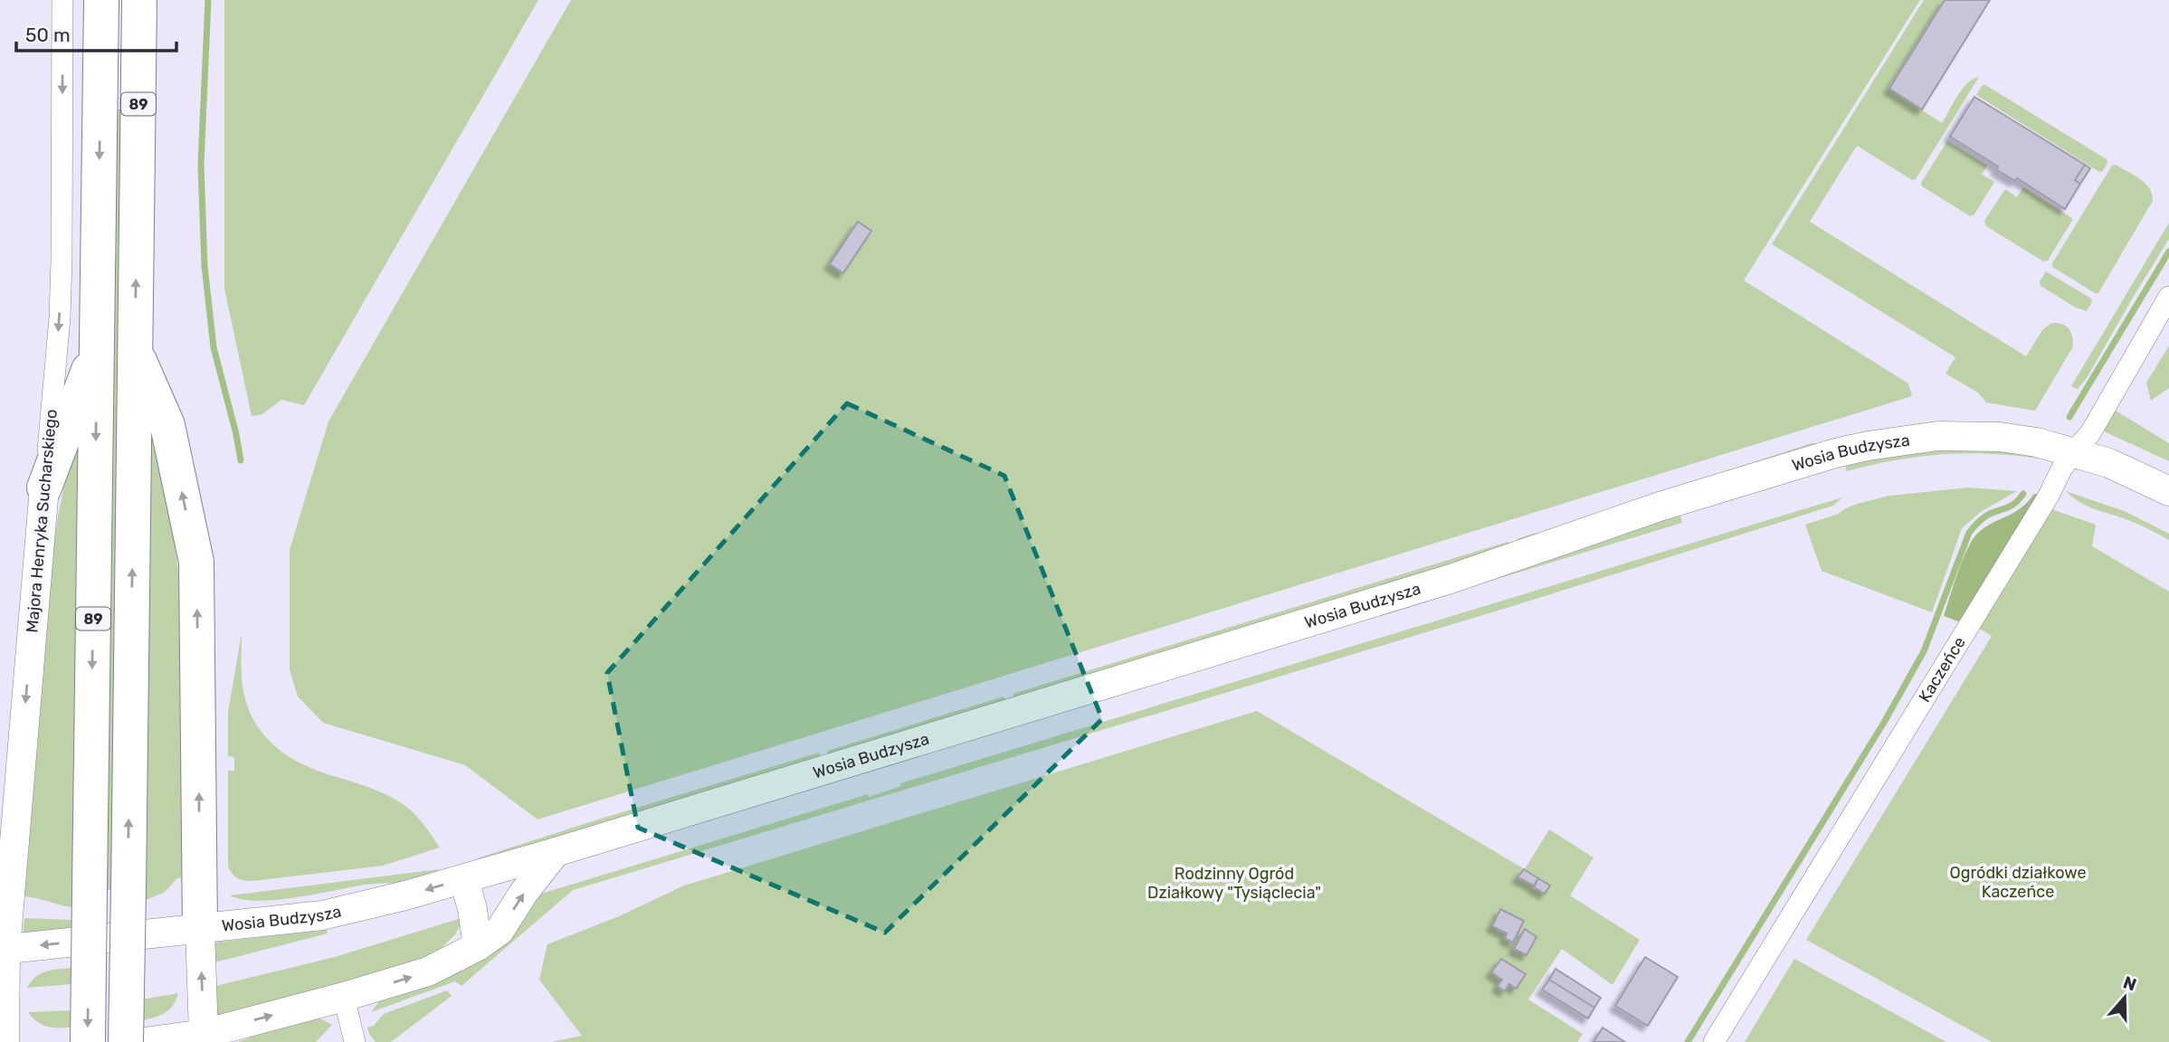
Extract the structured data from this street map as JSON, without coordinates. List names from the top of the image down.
{
  "streets": {
    "highway": ["89"],
    "street": ["Wosia Budzysza", "Majora Henryka Sucharskiego", "Kaczeńce"]
  },
  "crossings": [
    ["Wosia Budzysza", "Majora Henryka Sucharskiego"],
    ["Wosia Budzysza", "Kaczeńce"]
  ],
  "one_way": ["Majora Henryka Sucharskiego"],
  "parks": ["Ogródki działkowe Kaczeńce", "Rodzinny Ogród Działkowy \"Tysiąclecia\""],
  "scale_bar": "50 m",
  "north": "top"
}
